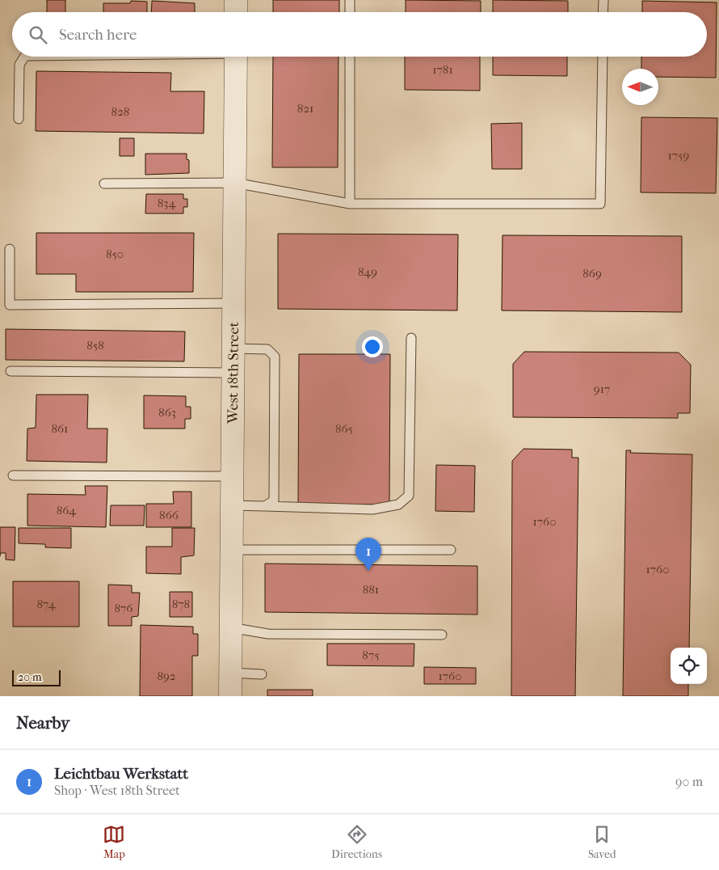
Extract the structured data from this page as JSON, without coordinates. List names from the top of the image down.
{
  "streets": {
    "street": ["West 18th Street"]
  },
  "house_numbers": [
    "1781",
    "821",
    "828",
    "1759",
    "834",
    "850",
    "849",
    "869",
    "858",
    "917",
    "863",
    "861",
    "865",
    "864",
    "866",
    "1760",
    "1760",
    "881",
    "874",
    "878",
    "876",
    "875",
    "892",
    "1760"
  ],
  "scale_bar": "20 m",
  "north": "left",
  "page": {
    "search": "Search here",
    "pins": "1",
    "scale": "20 m",
    "heading": "Nearby",
    "list": [
      {
        "mark": "1",
        "name": "Leichtbau Werkstatt",
        "note": "Shop · West 18th Street",
        "value": "90 m"
      }
    ],
    "nav": ["Map", "Directions", "Saved"]
  }
}
